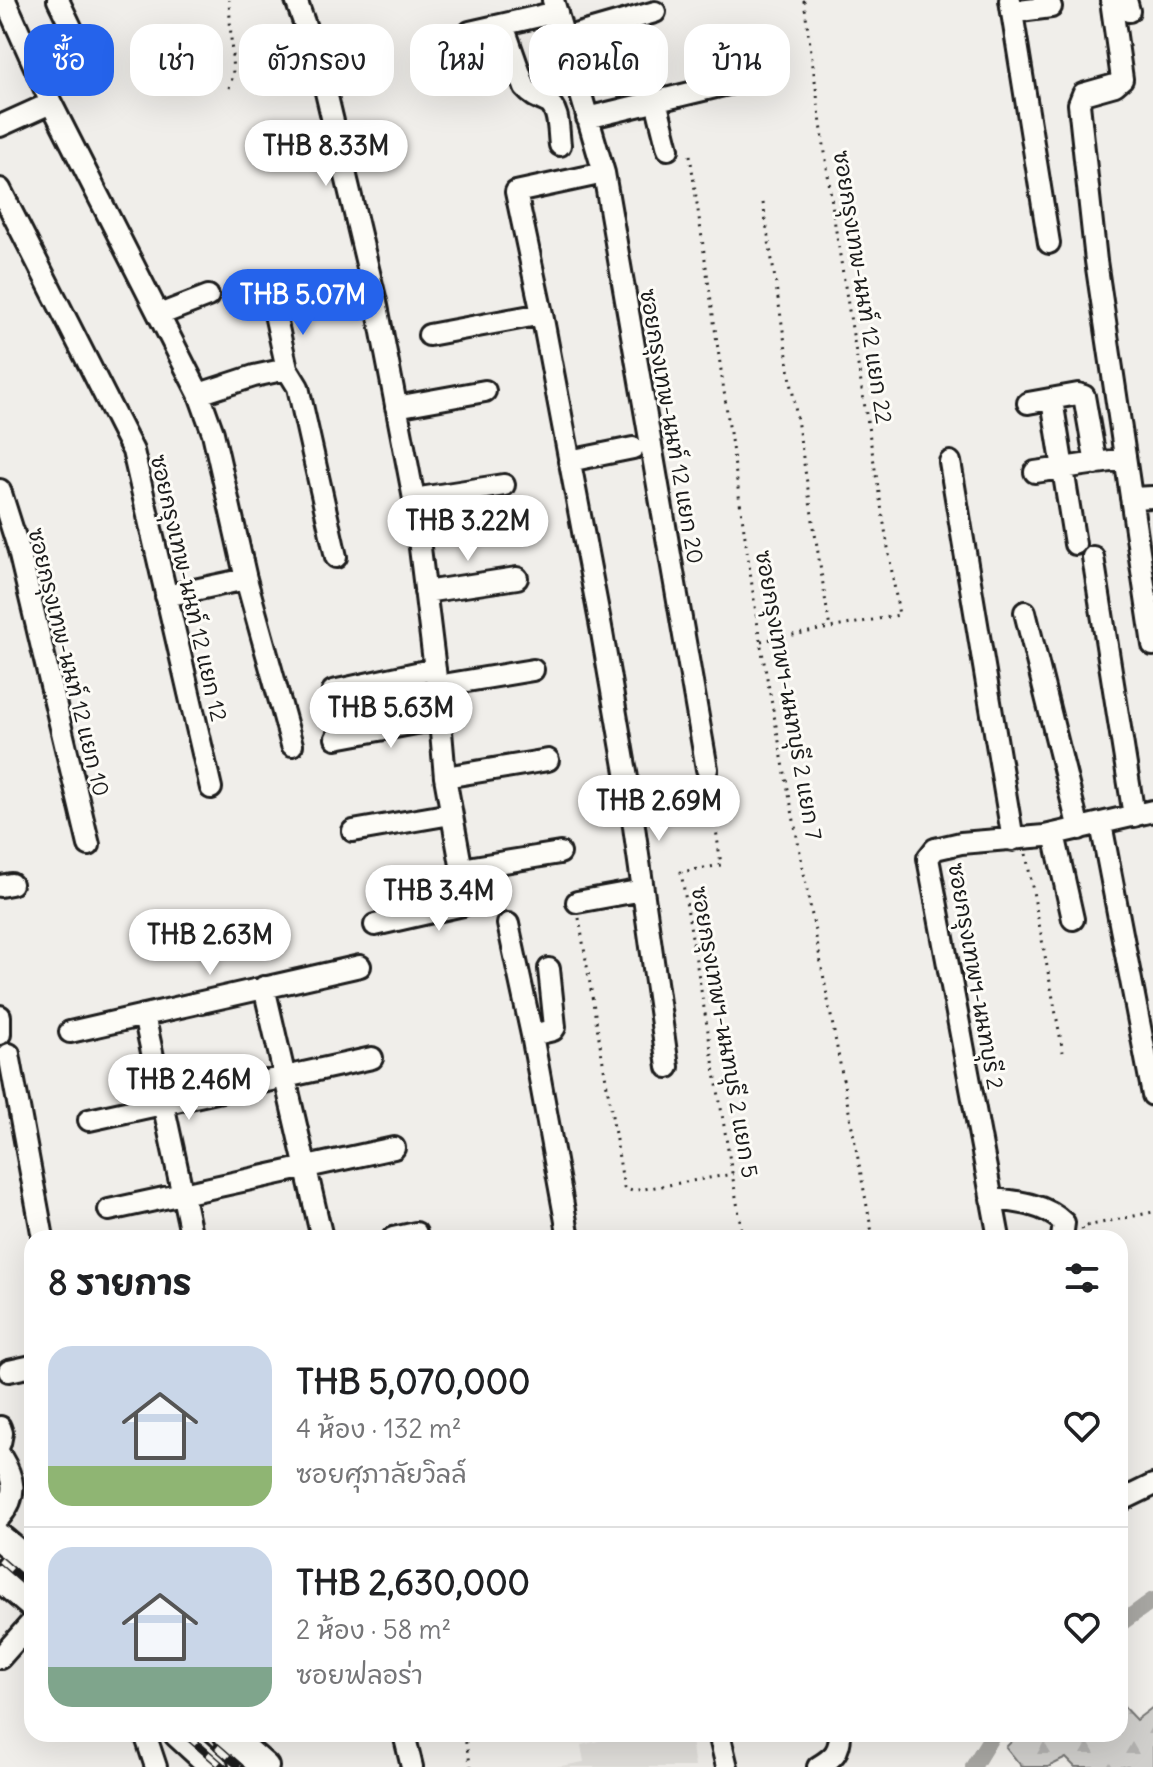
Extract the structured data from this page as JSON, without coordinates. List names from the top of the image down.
{
  "streets": {
    "street": [
      "ซอยกรุงเทพ-นนท์ 12 แยก 20",
      "ซอยกรุงเทพ-นนท์ 12 แยก 12",
      "ซอยกรุงเทพ-นนท์ 12 แยก 10",
      "ซอยกรุงเทพฯ-นนทบุรี 2"
    ],
    "path": ["ซอยกรุงเทพ-นนท์ 12 แยก 22", "ซอยกรุงเทพฯ-นนทบุรี 2 แยก 7", "ซอยกรุงเทพฯ-นนทบุรี 2 แยก 5"]
  },
  "crossings": [
    ["ซอยกรุงเทพ-นนท์ 12 แยก 20", "ซอยกรุงเทพฯ-นนทบุรี 2 แยก 5"]
  ],
  "page": {
    "chip": [
      "ซื้อ",
      "เช่า",
      "ตัวกรอง",
      "ใหม่",
      "คอนโด",
      "บ้าน"
    ],
    "price": [
      "THB 8.33M",
      "THB 5.07M",
      "THB 3.22M",
      "THB 5.63M",
      "THB 2.69M",
      "THB 3.4M",
      "THB 2.63M",
      "THB 2.46M"
    ],
    "heading": "8 รายการ",
    "list": [
      {
        "name": "THB 5,070,000",
        "note": "4 ห้อง · 132 m² · ซอยศุภาลัยวิลล์"
      },
      {
        "name": "THB 2,630,000",
        "note": "2 ห้อง · 58 m² · ซอยฟลอร่า"
      }
    ]
  }
}
